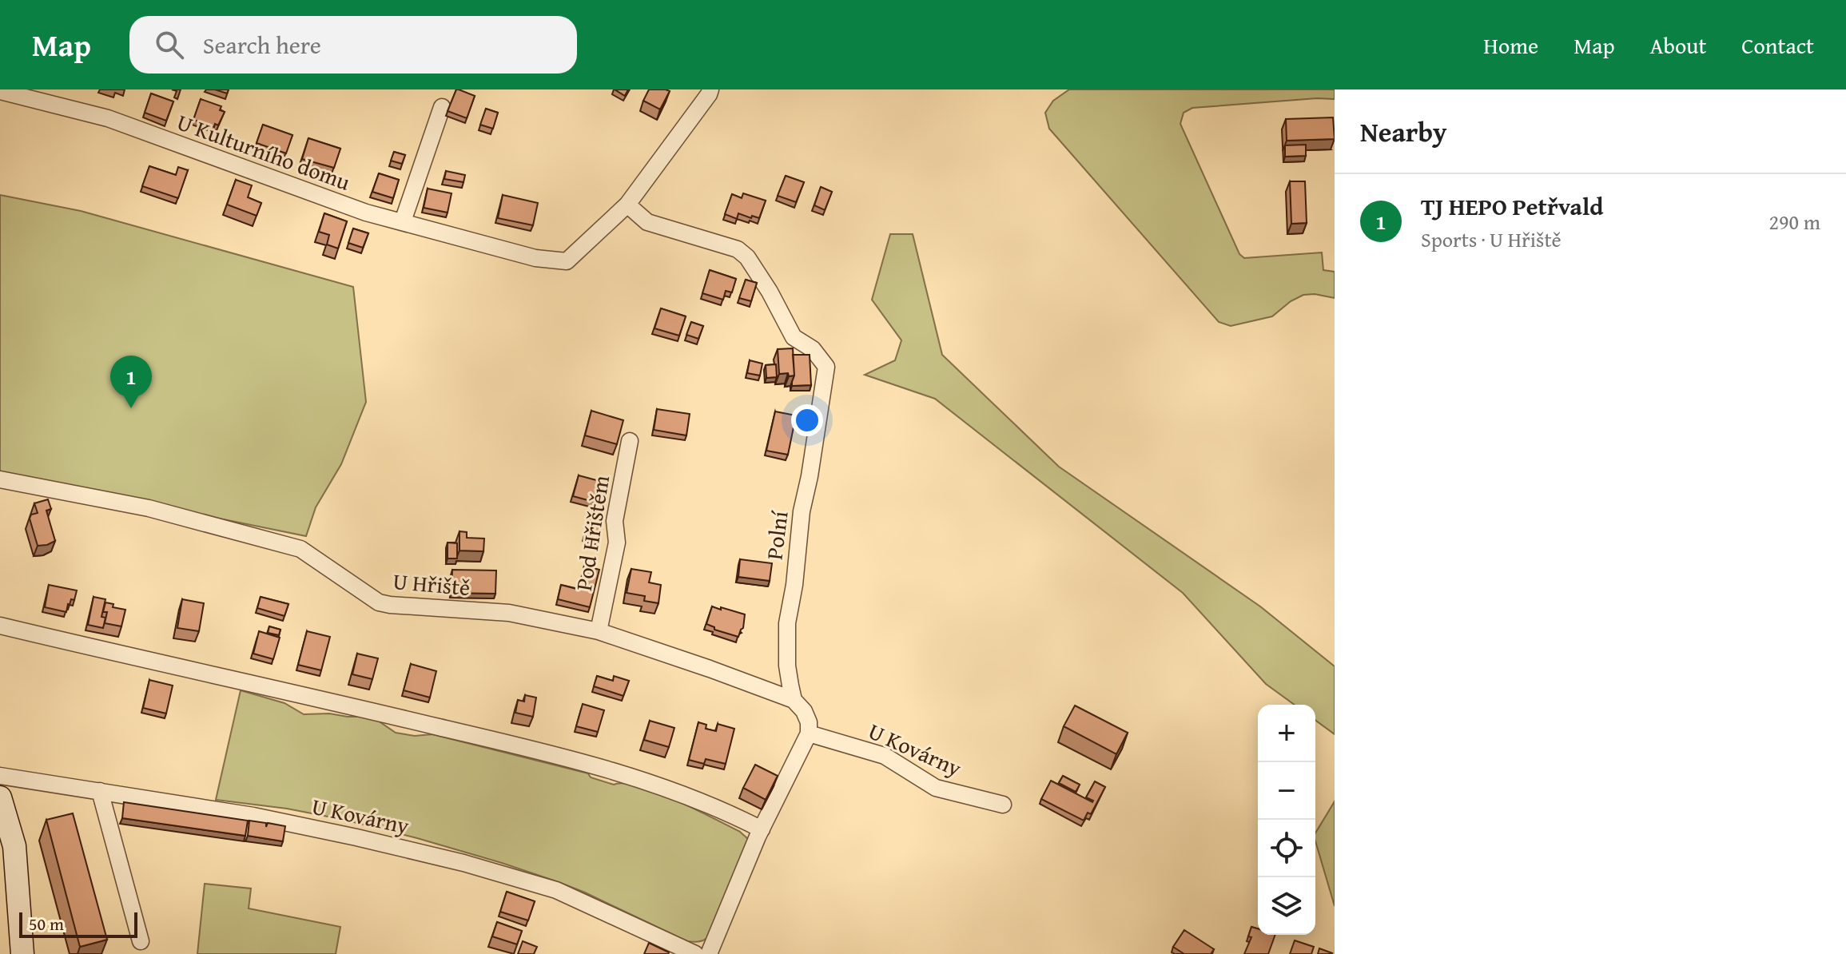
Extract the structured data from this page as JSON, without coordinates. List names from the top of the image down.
{
  "streets": {
    "street": [
      "U Kulturního domu",
      "Pod Hřištěm",
      "Polní",
      "U Hřiště",
      "U Kovárny"
    ]
  },
  "crossings": [
    ["U Kulturního domu", "Polní"],
    ["Pod Hřištěm", "U Hřiště"],
    ["Polní", "U Hřiště"],
    ["Polní", "U Kovárny"]
  ],
  "scale_bar": "50 m",
  "page": {
    "header": "Map",
    "search": "Search here",
    "nav": [
      "Home",
      "Map",
      "About",
      "Contact"
    ],
    "heading": "Nearby",
    "list": [
      {
        "mark": "1",
        "name": "TJ HEPO Petřvald",
        "note": "Sports · U Hřiště",
        "value": "290 m"
      }
    ],
    "pins": "1",
    "map_buttons": ["+", "−"],
    "scale": "50 m"
  }
}
